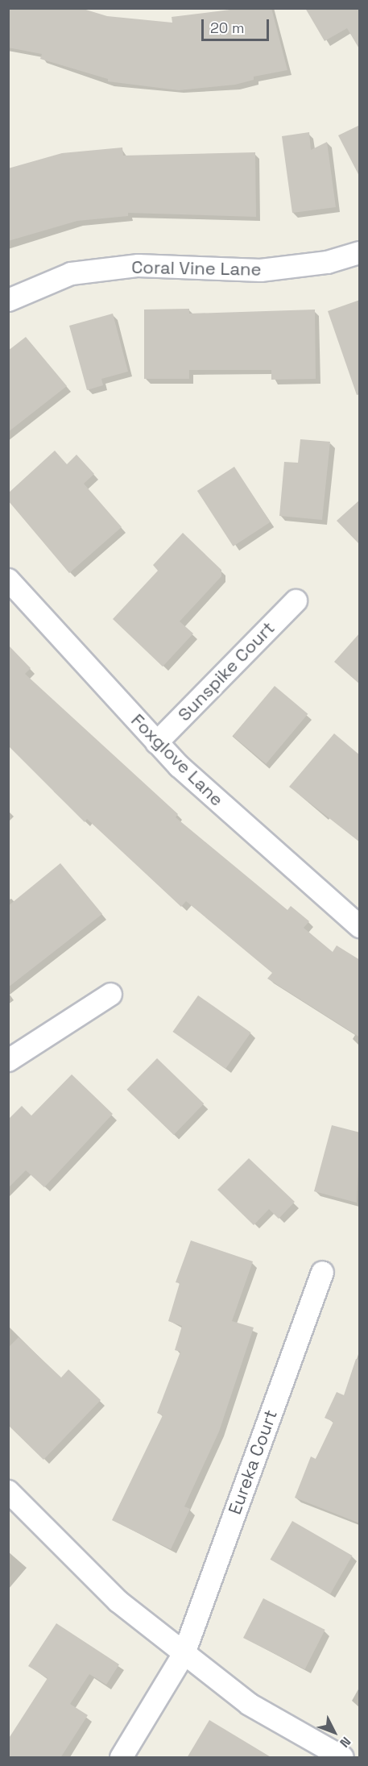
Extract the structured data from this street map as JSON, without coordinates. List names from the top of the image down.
{
  "streets": {
    "street": [
      "Coral Vine Lane",
      "Sunspike Court",
      "Foxglove Lane",
      "Eureka Court"
    ]
  },
  "crossings": [
    ["Sunspike Court", "Foxglove Lane"]
  ],
  "scale_bar": "20 m",
  "north": "bottom right"
}
